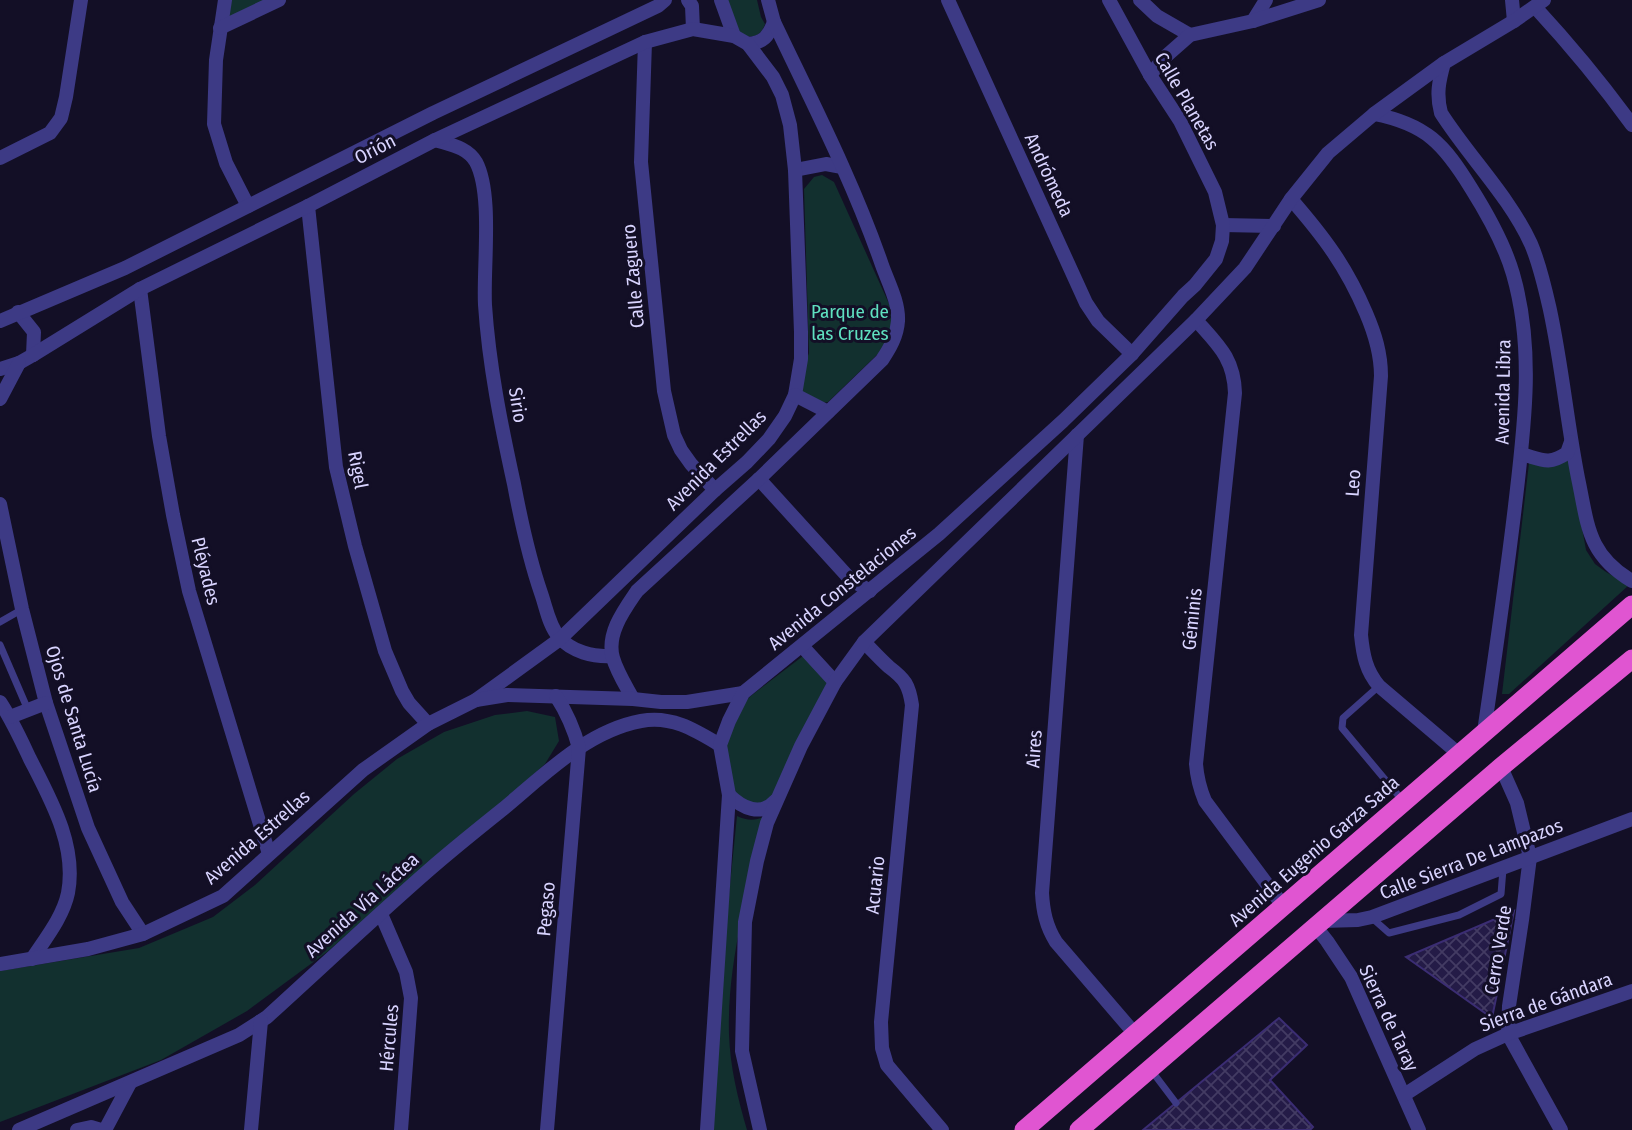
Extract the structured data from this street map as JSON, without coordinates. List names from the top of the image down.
{
  "streets": {
    "highway": ["Avenida Eugenio Garza Sada"],
    "street": [
      "Calle Planetas",
      "Orión",
      "Andrómeda",
      "Calle Zaguero",
      "Avenida Libra",
      "Sirio",
      "Avenida Estrellas",
      "Rigel",
      "Leo",
      "Pléyades",
      "Avenida Constelaciones",
      "Géminis",
      "Ojos de Santa Lucía",
      "Aires",
      "Calle Sierra De Lampazos",
      "Acuario",
      "Avenida Vía Láctea",
      "Pegaso",
      "Cerro Verde",
      "Sierra de Gándara",
      "Sierra de Taray",
      "Hércules"
    ]
  },
  "crossings": [
    ["Calle Planetas", "Avenida Constelaciones"],
    ["Orión", "Calle Zaguero"],
    ["Orión", "Sirio"],
    ["Orión", "Avenida Estrellas"],
    ["Orión", "Rigel"],
    ["Orión", "Pléyades"],
    ["Andrómeda", "Avenida Constelaciones"],
    ["Calle Zaguero", "Avenida Estrellas"],
    ["Avenida Libra", "Avenida Eugenio Garza Sada"],
    ["Sirio", "Avenida Estrellas"],
    ["Avenida Estrellas", "Rigel"],
    ["Avenida Estrellas", "Pléyades"],
    ["Avenida Estrellas", "Ojos de Santa Lucía"],
    ["Avenida Estrellas", "Pegaso"],
    ["Leo", "Avenida Eugenio Garza Sada"],
    ["Avenida Constelaciones", "Avenida Vía Láctea"],
    ["Géminis", "Avenida Eugenio Garza Sada"],
    ["Aires", "Avenida Eugenio Garza Sada"],
    ["Calle Sierra De Lampazos", "Cerro Verde"],
    ["Calle Sierra De Lampazos", "Sierra de Taray"],
    ["Avenida Vía Láctea", "Pegaso"],
    ["Avenida Vía Láctea", "Hércules"],
    ["Cerro Verde", "Sierra de Gándara"],
    ["Sierra de Gándara", "Sierra de Taray"]
  ],
  "parks": ["Parque de las Cruzes"]
}
